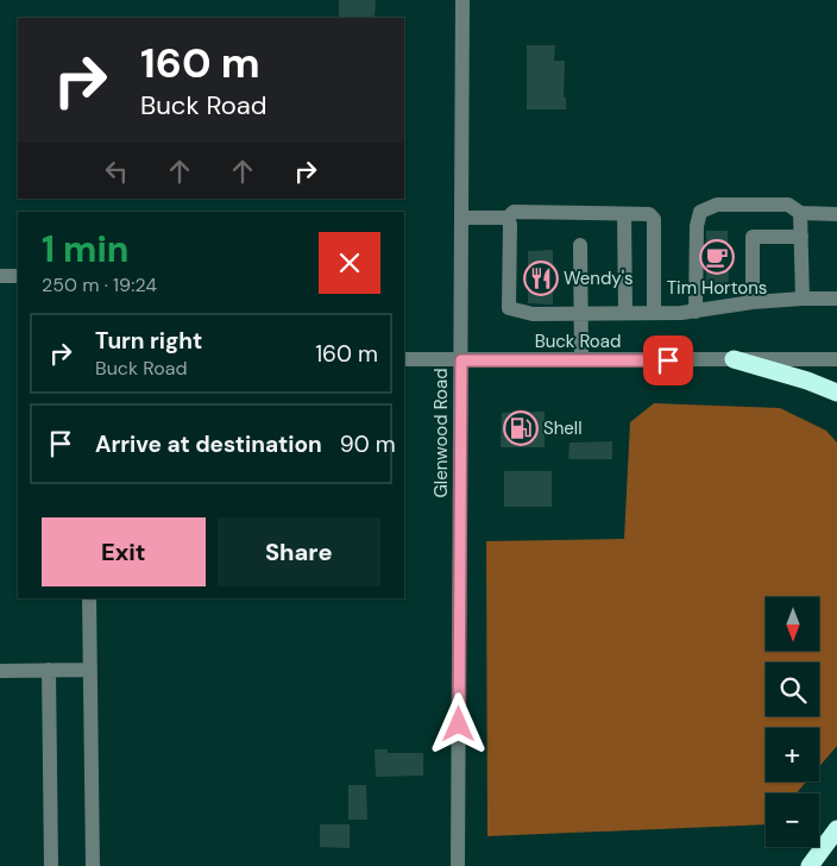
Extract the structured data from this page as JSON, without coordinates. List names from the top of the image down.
{
  "streets": {
    "street": ["Buck Road", "Glenwood Road"]
  },
  "crossings": [
    ["Buck Road", "Glenwood Road"]
  ],
  "places": {
    "cafe": ["Tim Hortons"],
    "restaurant": ["Wendy's"],
    "fuel station": ["Shell"]
  },
  "north": "bottom",
  "page": {
    "turn": ["160 m", "Buck Road"],
    "heading": ["1 min", "250 m · 19:24"],
    "list": [
      {
        "name": "Turn right",
        "note": "Buck Road",
        "value": "160 m"
      },
      {
        "name": "Arrive at destination",
        "value": "90 m"
      }
    ],
    "buttons": ["Exit", "Share"],
    "map_buttons": ["+", "−"]
  }
}
